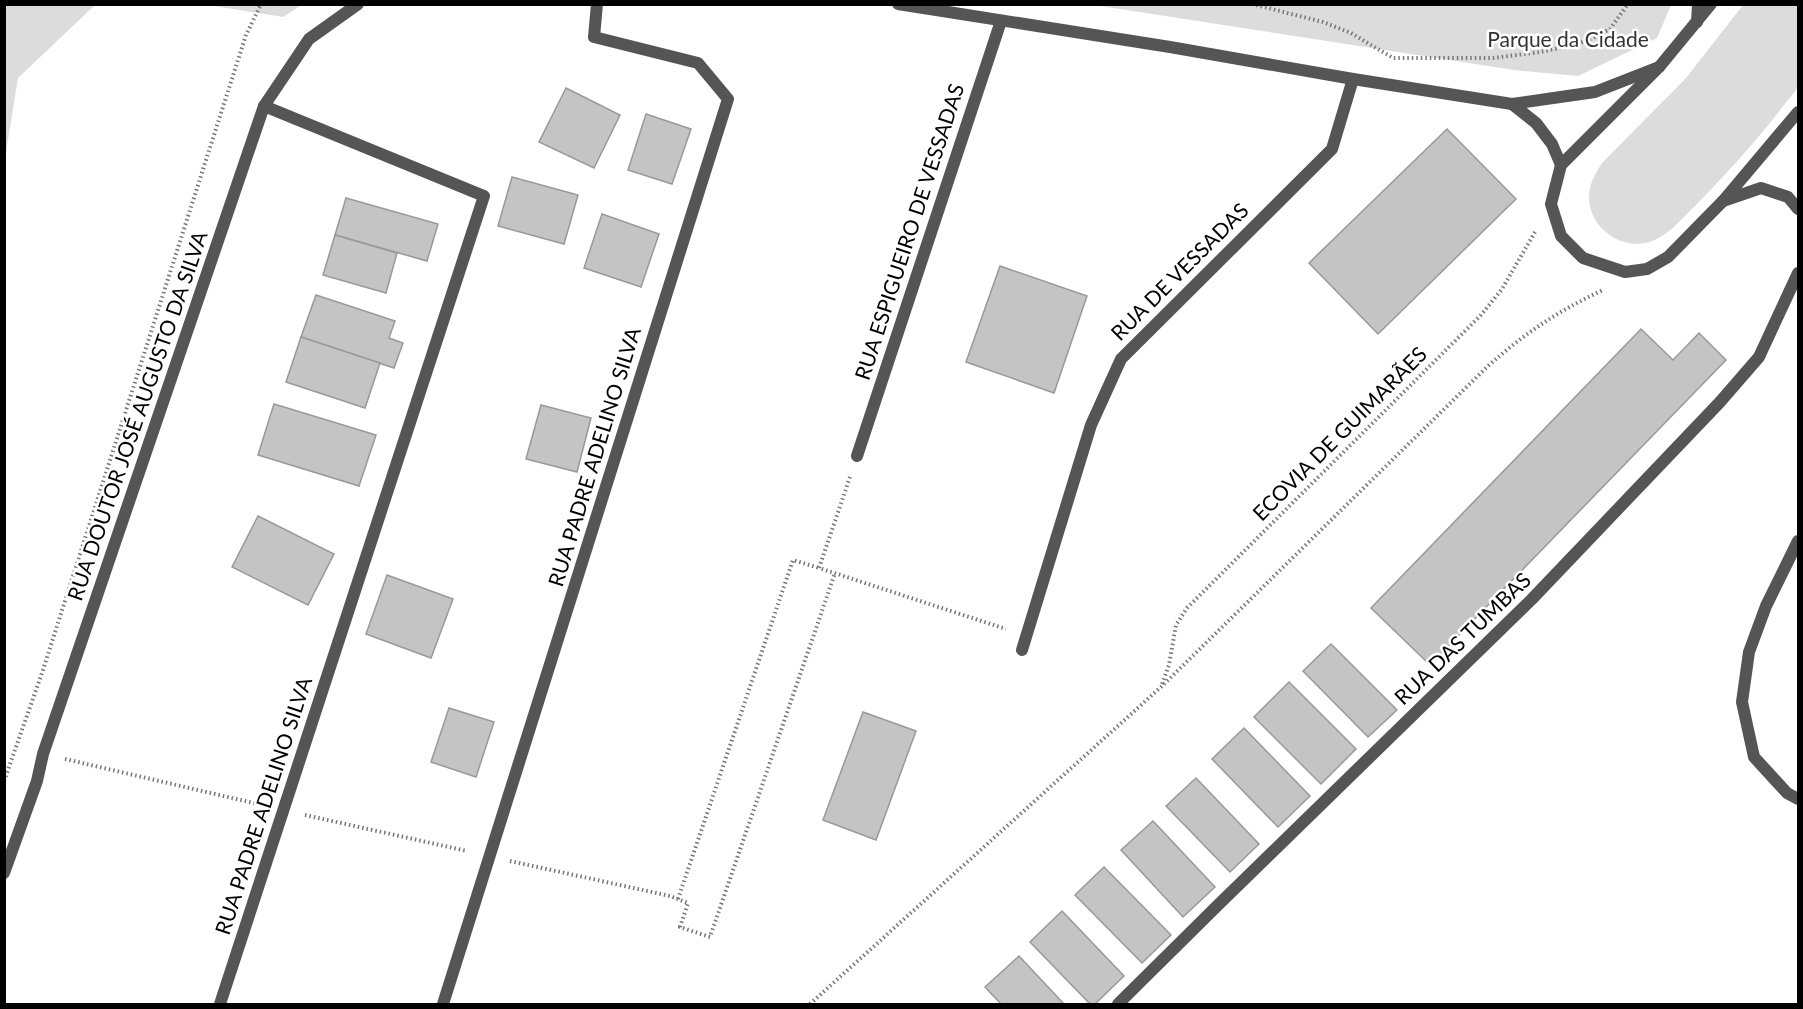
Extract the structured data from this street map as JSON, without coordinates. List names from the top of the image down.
{
  "streets": {
    "street": [
      "RUA ESPIGUEIRO DE VESSADAS",
      "RUA DE VESSADAS",
      "RUA DOUTOR JOSÉ AUGUSTO DA SILVA",
      "RUA PADRE ADELINO SILVA",
      "RUA DAS TUMBAS"
    ],
    "path": ["ECOVIA DE GUIMARÃES"]
  },
  "crossings": [
    ["RUA DOUTOR JOSÉ AUGUSTO DA SILVA", "RUA PADRE ADELINO SILVA"]
  ],
  "parks": ["Parque da Cidade"]
}
